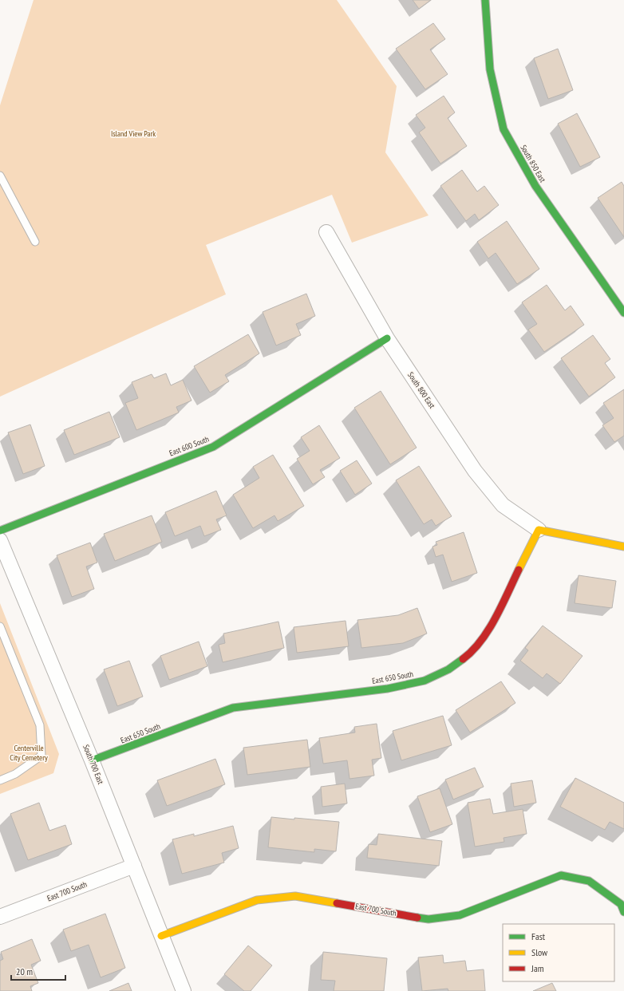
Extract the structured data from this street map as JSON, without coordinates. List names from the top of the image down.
{
  "streets": {
    "street": [
      "South 850 East",
      "South 800 East",
      "East 600 South",
      "East 650 South",
      "South 700 East",
      "East 700 South"
    ]
  },
  "crossings": [
    ["South 800 East", "East 600 South"],
    ["South 800 East", "East 650 South"],
    ["East 650 South", "South 700 East"],
    ["South 700 East", "East 700 South"]
  ],
  "parks": ["Island View Park", "Centerville City Cemetery"],
  "legend": ["Fast", "Slow", "Jam"],
  "scale_bar": "20 m"
}
